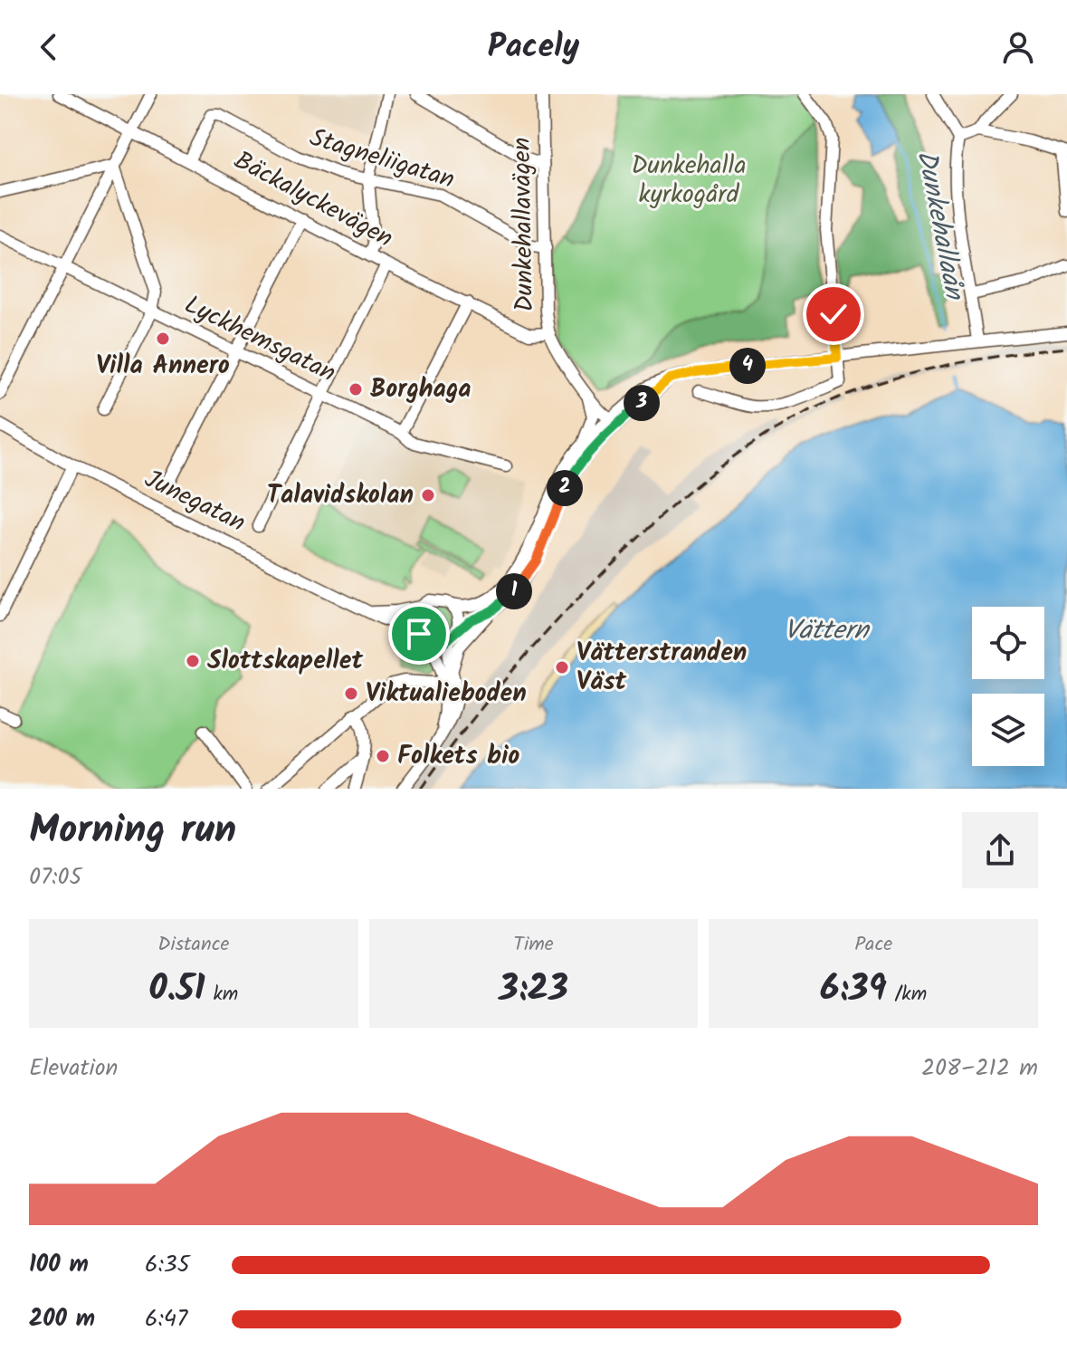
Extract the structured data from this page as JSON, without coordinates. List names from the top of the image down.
{
  "streets": {
    "street": [
      "Stagneliigatan",
      "Bäckalyckevägen",
      "Dunkehallavägen",
      "Lyckhemsgatan",
      "Junegatan"
    ]
  },
  "crossings": [
    ["Stagneliigatan", "Bäckalyckevägen"],
    ["Stagneliigatan", "Dunkehallavägen"],
    ["Bäckalyckevägen", "Dunkehallavägen"]
  ],
  "water": ["Dunkehallaån", "Vättern"],
  "parks": ["Dunkehalla kyrkogård"],
  "places": [
    "Villa Annero",
    "Borghaga",
    "Talavidskolan",
    "Slottskapellet",
    "Vätterstranden Väst",
    "Viktualieboden",
    "Folkets bio"
  ],
  "page": {
    "header": "Pacely",
    "pins": [
      "4",
      "3",
      "2",
      "1"
    ],
    "heading": ["Morning run", "07:05"],
    "stats": [
      ["Distance", "0.51 km"],
      ["Time", "3:23"],
      ["Pace", "6:39 /km"]
    ],
    "chart": ["Elevation", "208–212 m"],
    "list": [
      {
        "name": "100 m",
        "note": "6:35"
      },
      {
        "name": "200 m",
        "note": "6:47"
      }
    ]
  }
}
